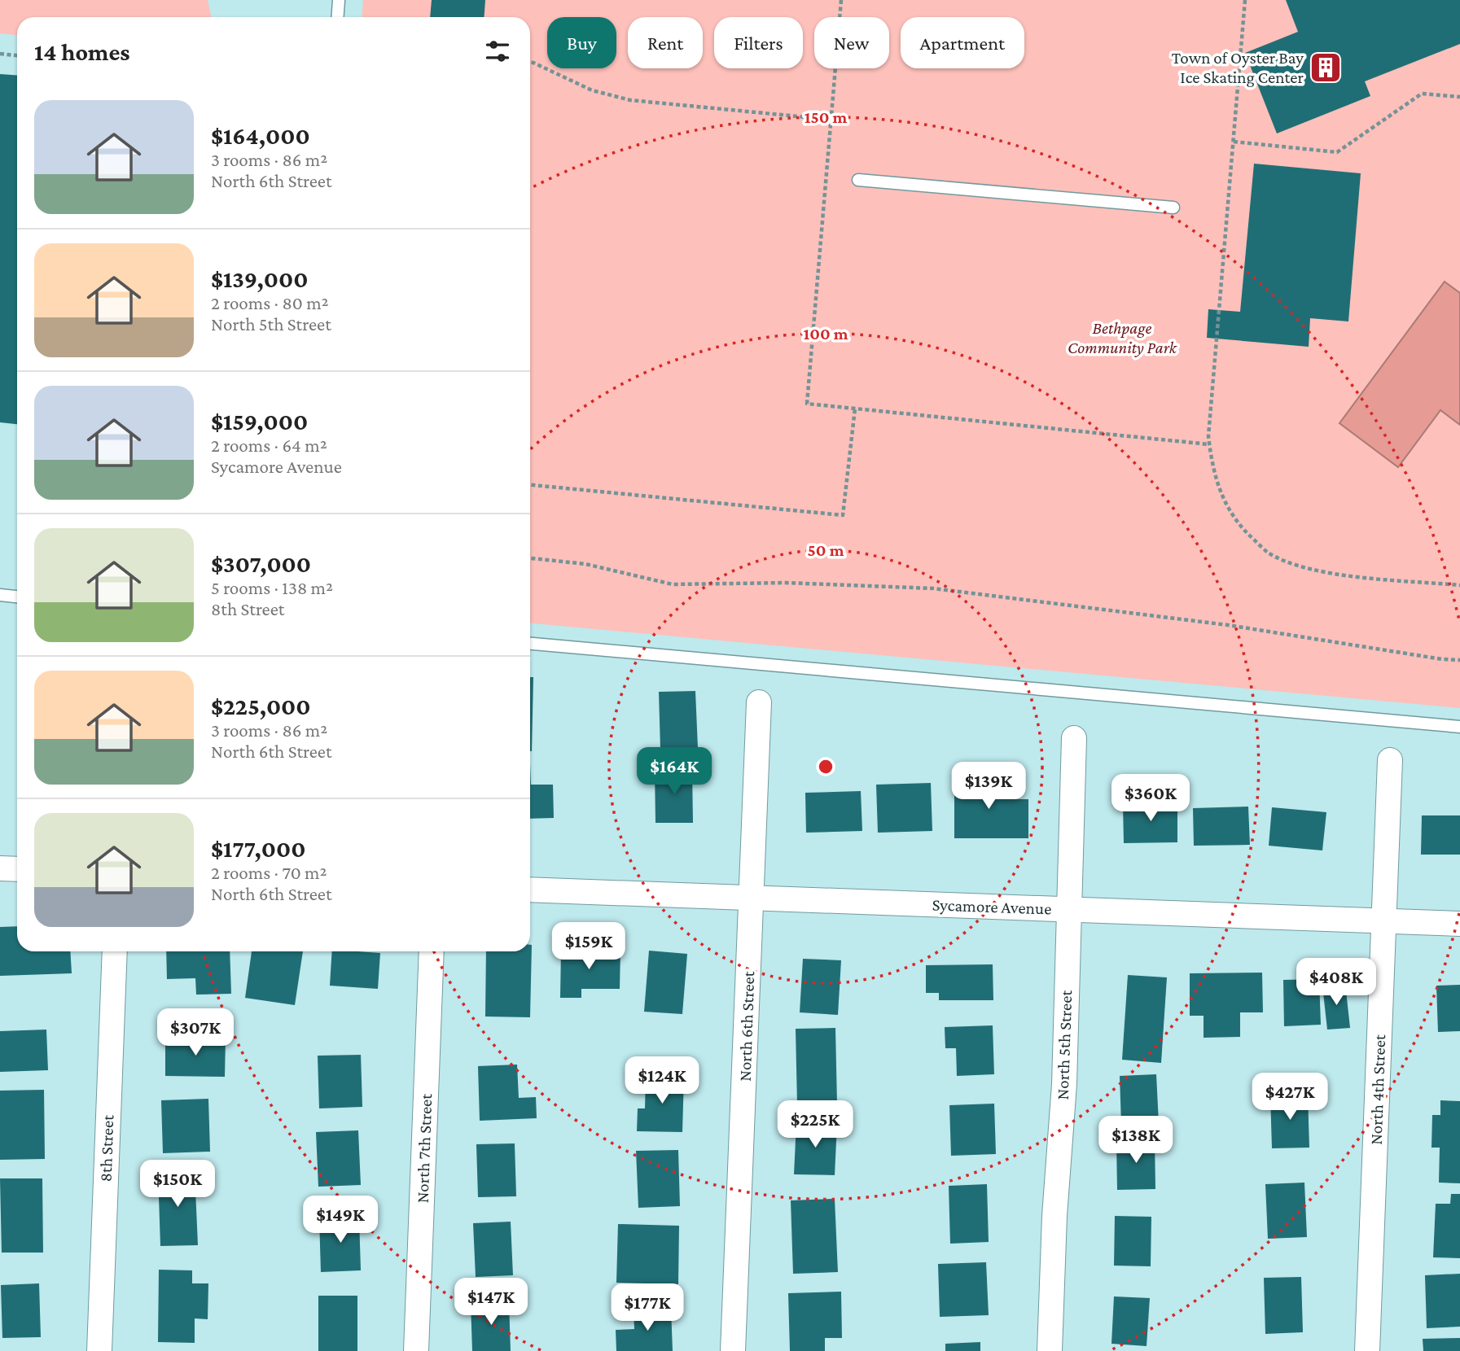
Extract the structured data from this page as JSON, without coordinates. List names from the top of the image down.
{
  "streets": {
    "street": [
      "Sycamore Avenue",
      "North 6th Street",
      "North 5th Street",
      "North 4th Street",
      "8th Street",
      "North 7th Street"
    ]
  },
  "crossings": [
    ["Sycamore Avenue", "North 6th Street"],
    ["Sycamore Avenue", "North 5th Street"],
    ["Sycamore Avenue", "North 4th Street"]
  ],
  "parks": ["Bethpage Community Park"],
  "places": {
    "building": ["Town of Oyster Bay Ice Skating Center"]
  },
  "page": {
    "chip": [
      "Buy",
      "Rent",
      "Filters",
      "New",
      "Apartment"
    ],
    "heading": "14 homes",
    "list": [
      {
        "name": "$164,000",
        "note": "3 rooms · 86 m² · North 6th Street"
      },
      {
        "name": "$139,000",
        "note": "2 rooms · 80 m² · North 5th Street"
      },
      {
        "name": "$159,000",
        "note": "2 rooms · 64 m² · Sycamore Avenue"
      },
      {
        "name": "$307,000",
        "note": "5 rooms · 138 m² · 8th Street"
      },
      {
        "name": "$225,000",
        "note": "3 rooms · 86 m² · North 6th Street"
      },
      {
        "name": "$177,000",
        "note": "2 rooms · 70 m² · North 6th Street"
      }
    ],
    "price": [
      "$164K",
      "$139K",
      "$360K",
      "$159K",
      "$408K",
      "$307K",
      "$124K",
      "$427K",
      "$225K",
      "$138K",
      "$150K",
      "$149K",
      "$147K",
      "$177K"
    ]
  },
  "rings": ["150 m", "100 m", "50 m"]
}
